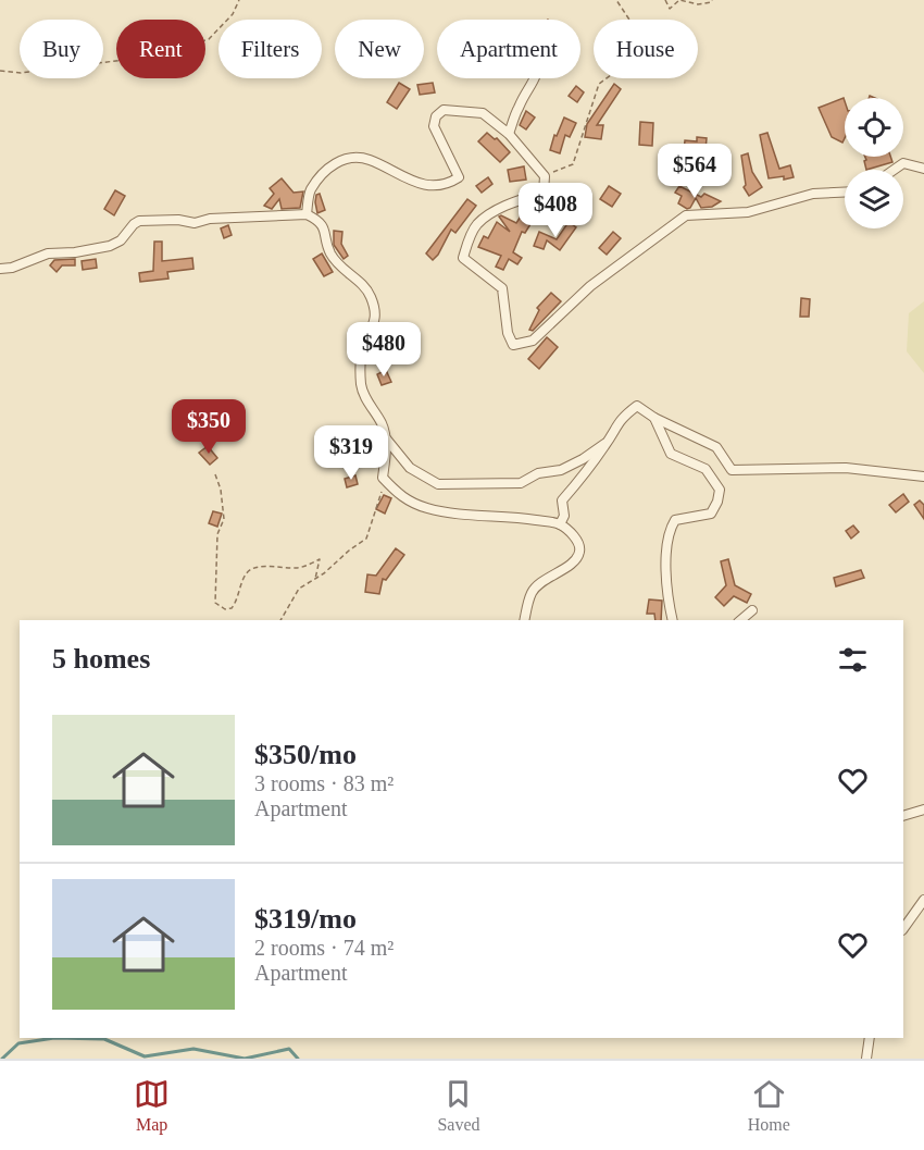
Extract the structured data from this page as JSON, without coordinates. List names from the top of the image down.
{
  "page": {
    "chip": [
      "Buy",
      "Rent",
      "Filters",
      "New",
      "Apartment",
      "House"
    ],
    "price": [
      "$564",
      "$408",
      "$480",
      "$350",
      "$319"
    ],
    "heading": "5 homes",
    "list": [
      {
        "name": "$350/mo",
        "note": "3 rooms · 83 m² · Apartment"
      },
      {
        "name": "$319/mo",
        "note": "2 rooms · 74 m² · Apartment"
      }
    ],
    "tabs": ["Map", "Saved", "Home"]
  }
}
